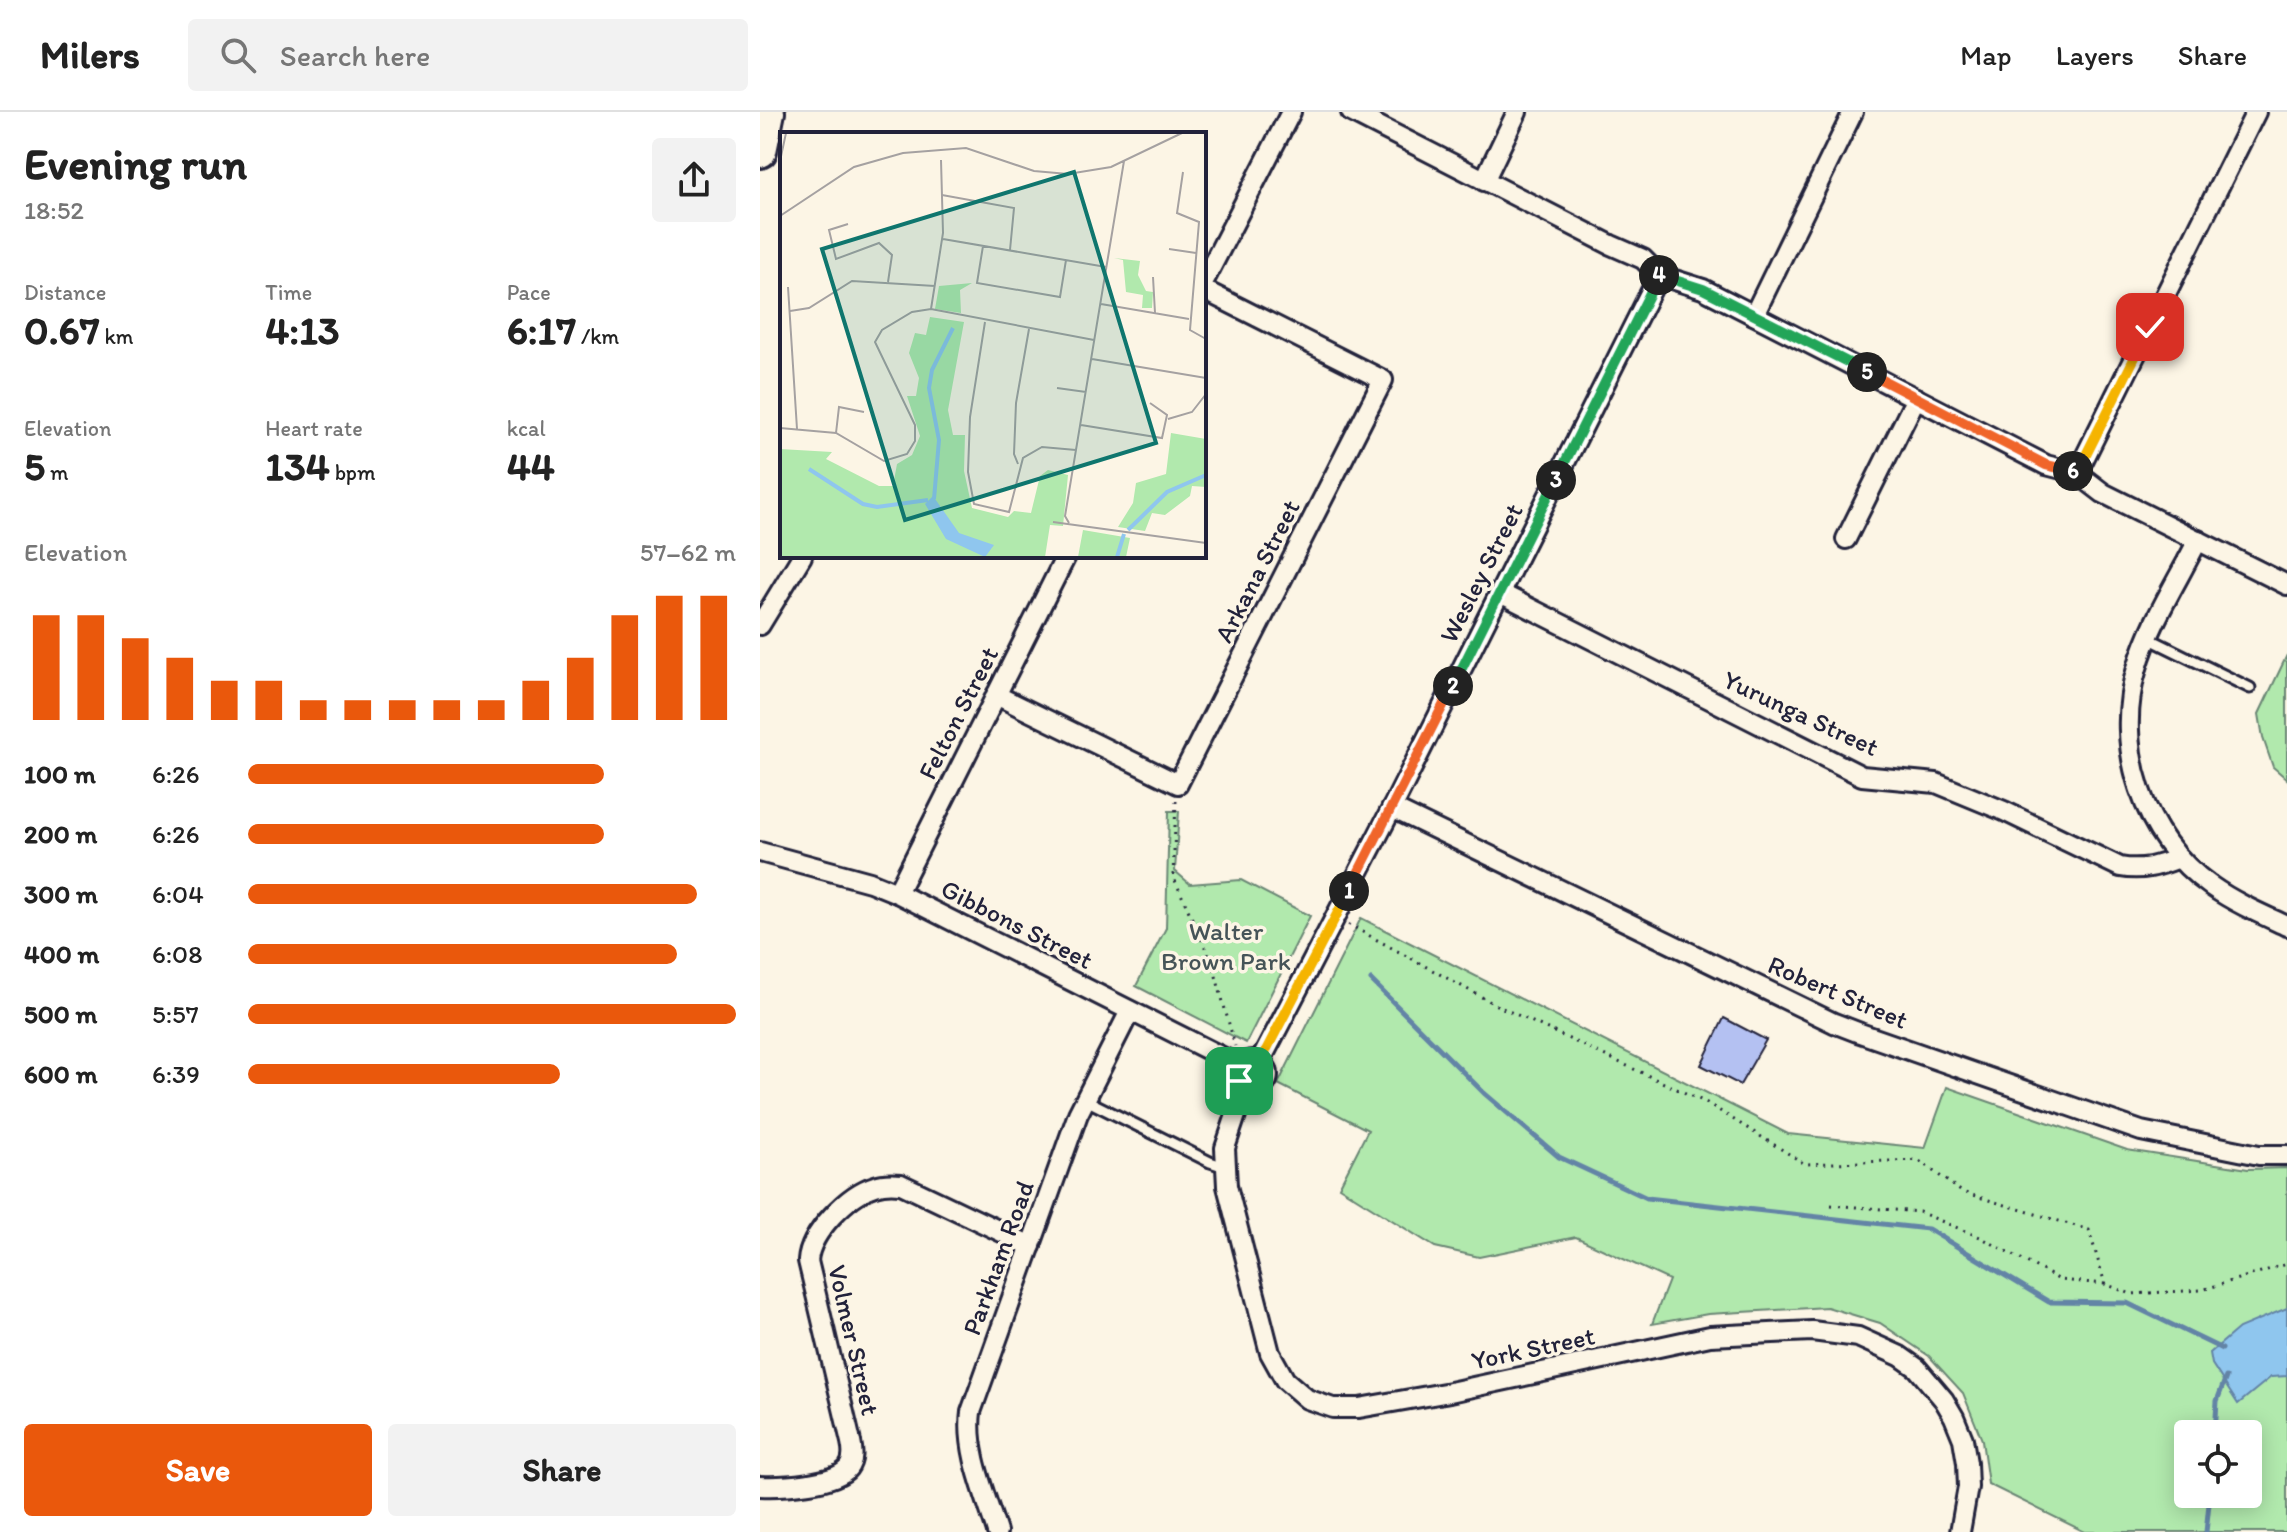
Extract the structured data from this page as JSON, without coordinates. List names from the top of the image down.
{
  "streets": {
    "street": [
      "Arkana Street",
      "Wesley Street",
      "Felton Street",
      "Yurunga Street",
      "Gibbons Street",
      "Robert Street",
      "Parkham Road",
      "Volmer Street",
      "York Street"
    ]
  },
  "crossings": [
    ["Wesley Street", "Yurunga Street"],
    ["Wesley Street", "Robert Street"],
    ["Felton Street", "Gibbons Street"],
    ["Gibbons Street", "Parkham Road"],
    ["Gibbons Street", "York Street"],
    ["Parkham Road", "Volmer Street"]
  ],
  "parks": ["Walter Brown Park"],
  "page": {
    "header": "Milers",
    "search": "Search here",
    "nav": ["Map", "Layers", "Share"],
    "heading": ["Evening run", "18:52"],
    "stats": [
      ["Distance", "0.67 km"],
      ["Time", "4:13"],
      ["Pace", "6:17 /km"],
      ["Elevation", "5 m"],
      ["Heart rate", "134 bpm"],
      ["kcal", "44"]
    ],
    "pins": [
      "4",
      "5",
      "6",
      "3",
      "2",
      "1"
    ],
    "chart": ["Elevation", "57–62 m"],
    "list": [
      {
        "name": "100 m",
        "note": "6:26"
      },
      {
        "name": "200 m",
        "note": "6:26"
      },
      {
        "name": "300 m",
        "note": "6:04"
      },
      {
        "name": "400 m",
        "note": "6:08"
      },
      {
        "name": "500 m",
        "note": "5:57"
      },
      {
        "name": "600 m",
        "note": "6:39"
      }
    ],
    "buttons": ["Save", "Share"]
  }
}
